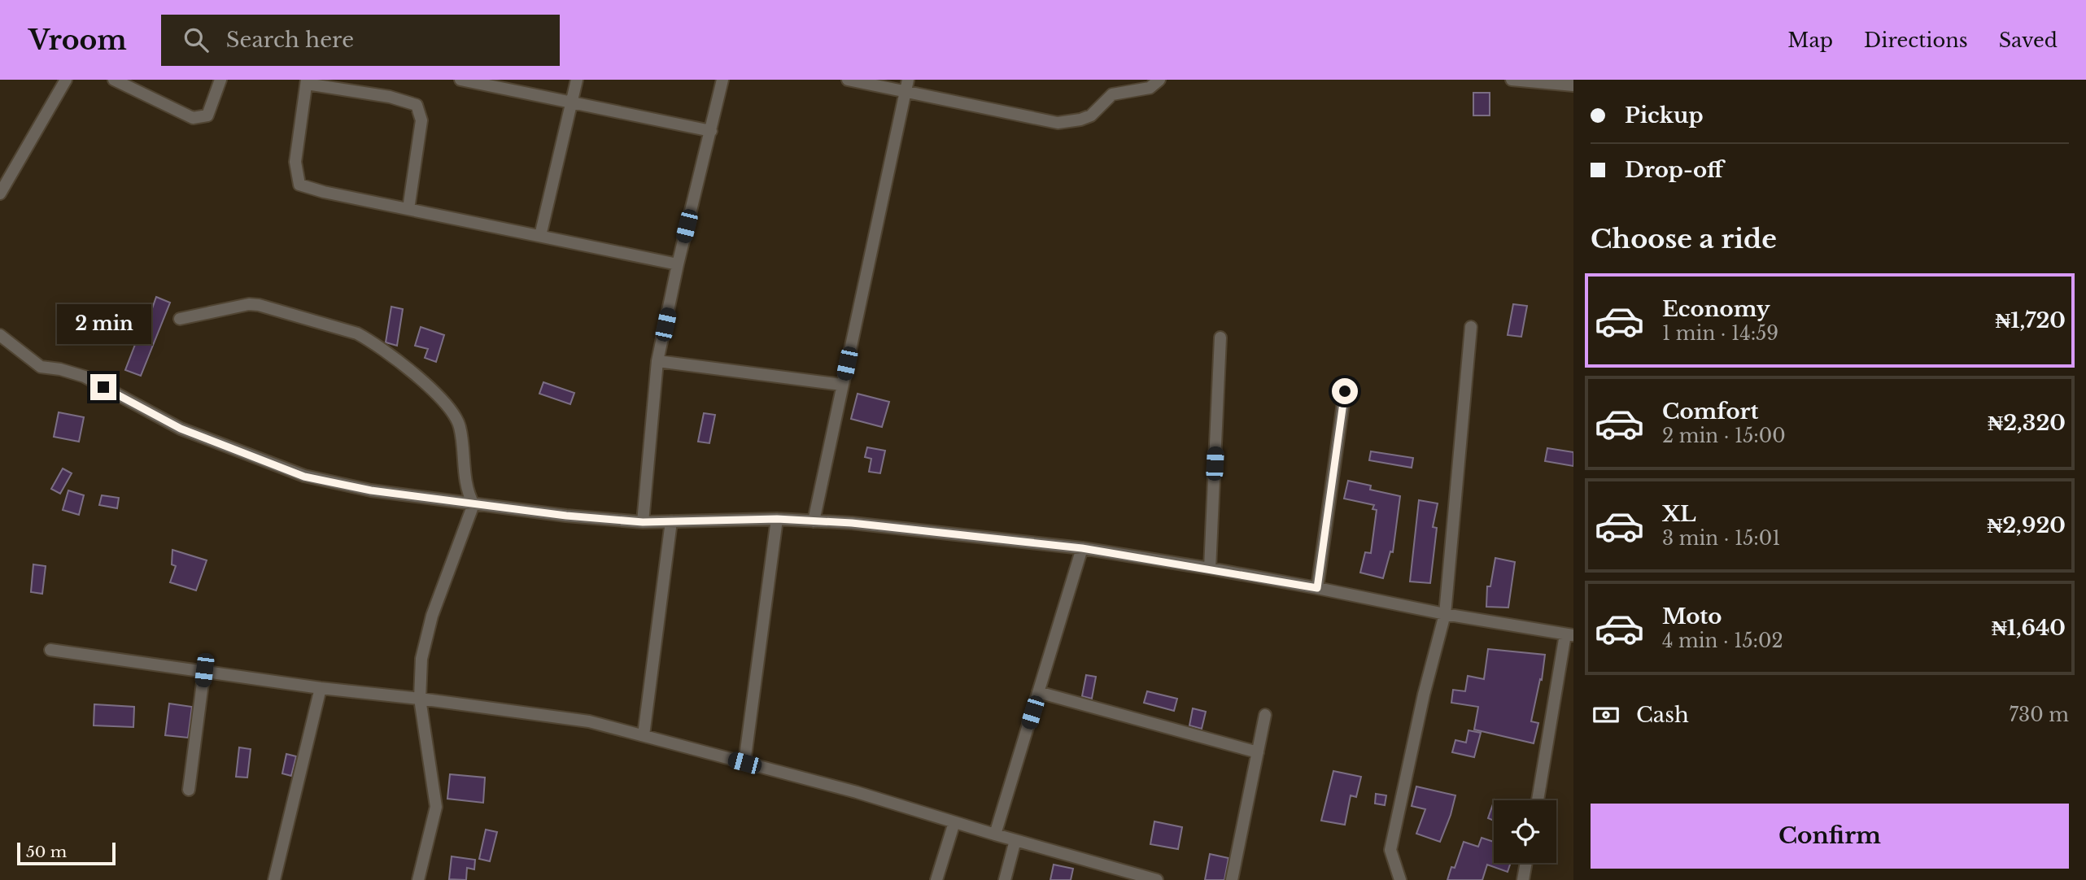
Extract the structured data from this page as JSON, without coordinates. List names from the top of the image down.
{
  "scale_bar": "50 m",
  "page": {
    "header": "Vroom",
    "search": "Search here",
    "nav": ["Map", "Directions", "Saved"],
    "banner": ["Pickup", "Drop-off"],
    "heading": "Choose a ride",
    "list": [
      {
        "name": "Economy",
        "note": "1 min · 14:59",
        "value": "₦1,720"
      },
      {
        "name": "Comfort",
        "note": "2 min · 15:00",
        "value": "₦2,320"
      },
      {
        "name": "XL",
        "note": "3 min · 15:01",
        "value": "₦2,920"
      },
      {
        "name": "Moto",
        "note": "4 min · 15:02",
        "value": "₦1,640"
      }
    ],
    "bubble": "2 min",
    "pay": ["Cash", "730 m"],
    "buttons": "Confirm",
    "scale": "50 m"
  }
}
